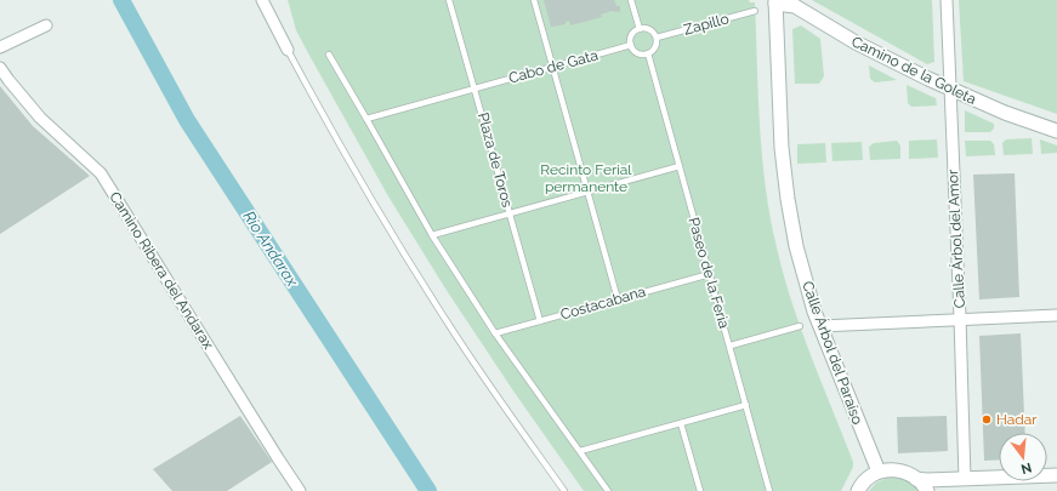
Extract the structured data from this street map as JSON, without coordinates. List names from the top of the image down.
{
  "streets": {
    "street": [
      "Camino de la Goleta",
      "Calle Árbol del Amor",
      "Camino Ribera del Andarax",
      "Calle Árbol del Paraíso"
    ],
    "lane": [
      "Zapillo",
      "Cabo de Gata",
      "Plaza de Toros",
      "Paseo de la Feria",
      "Costacabana"
    ]
  },
  "crossings": [
    ["Zapillo", "Cabo de Gata"],
    ["Zapillo", "Paseo de la Feria"],
    ["Cabo de Gata", "Plaza de Toros"],
    ["Cabo de Gata", "Paseo de la Feria"],
    ["Camino de la Goleta", "Calle Árbol del Amor"],
    ["Camino de la Goleta", "Calle Árbol del Paraíso"],
    ["Plaza de Toros", "Costacabana"],
    ["Paseo de la Feria", "Costacabana"]
  ],
  "water": ["Río Andarax"],
  "parks": ["Recinto Ferial permanente"],
  "places": ["Hadar"],
  "north": "bottom"
}
